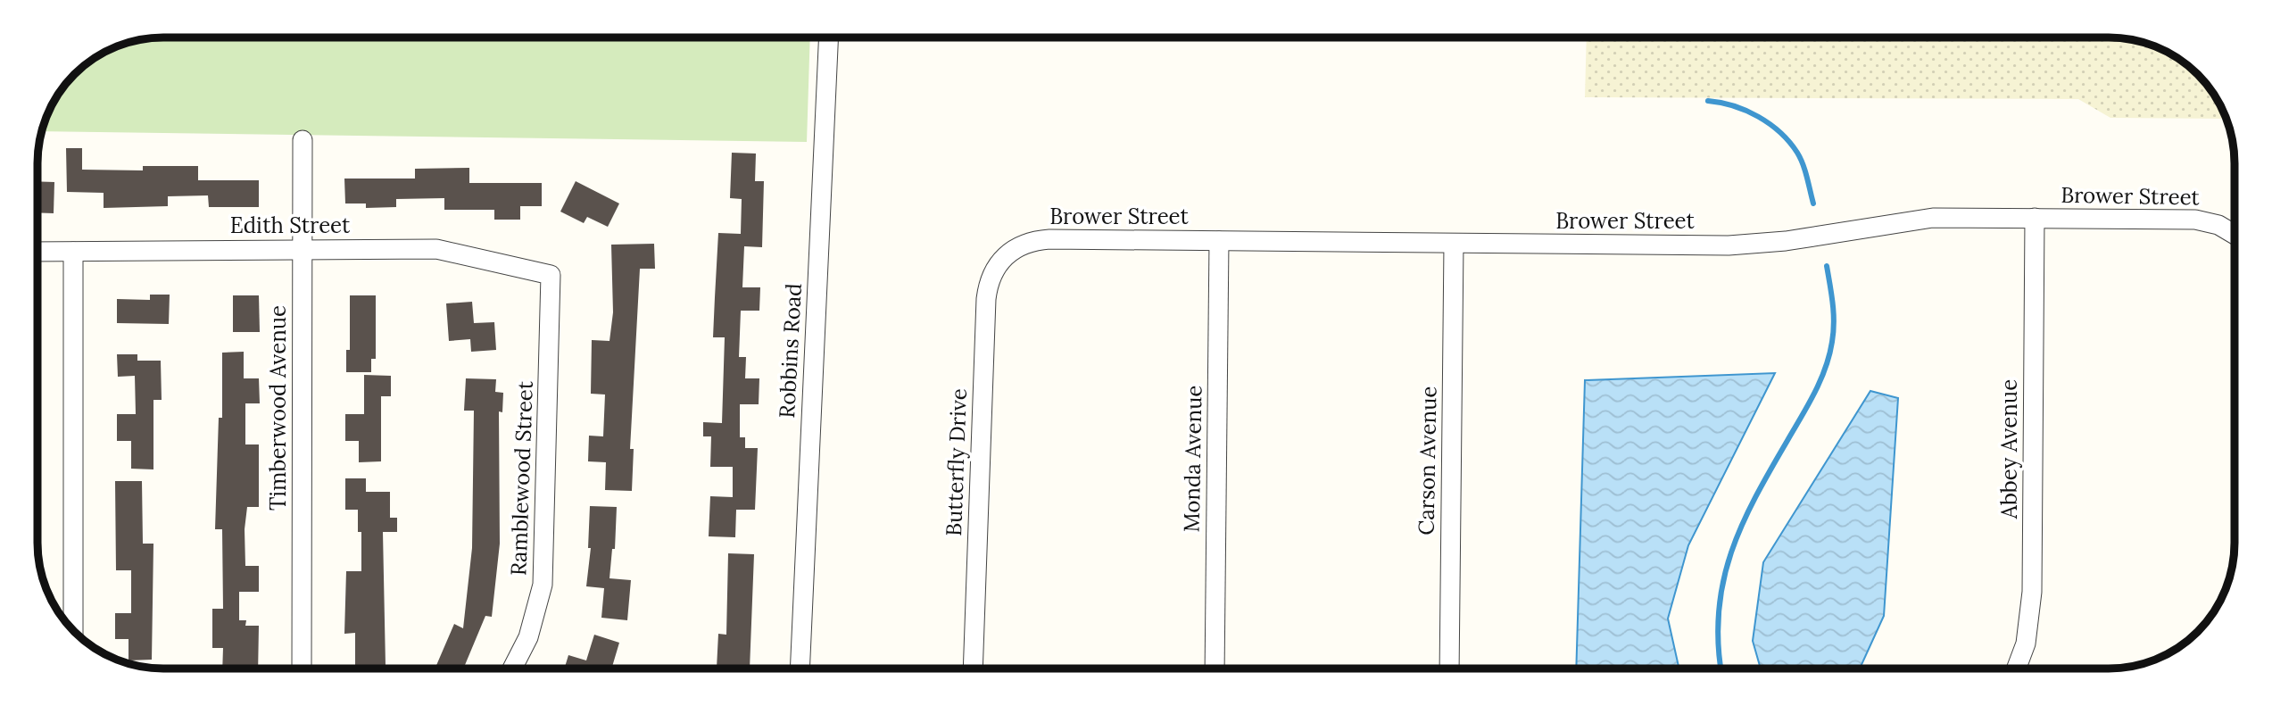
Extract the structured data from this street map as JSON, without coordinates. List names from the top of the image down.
{
  "streets": {
    "street": [
      "Brower Street",
      "Edith Street",
      "Robbins Road",
      "Timberwood Avenue",
      "Abbey Avenue",
      "Monda Avenue",
      "Carson Avenue",
      "Butterfly Drive",
      "Ramblewood Street"
    ]
  },
  "crossings": [
    ["Brower Street", "Abbey Avenue"],
    ["Brower Street", "Monda Avenue"],
    ["Brower Street", "Carson Avenue"],
    ["Brower Street", "Butterfly Drive"],
    ["Edith Street", "Timberwood Avenue"],
    ["Edith Street", "Ramblewood Street"]
  ]
}
